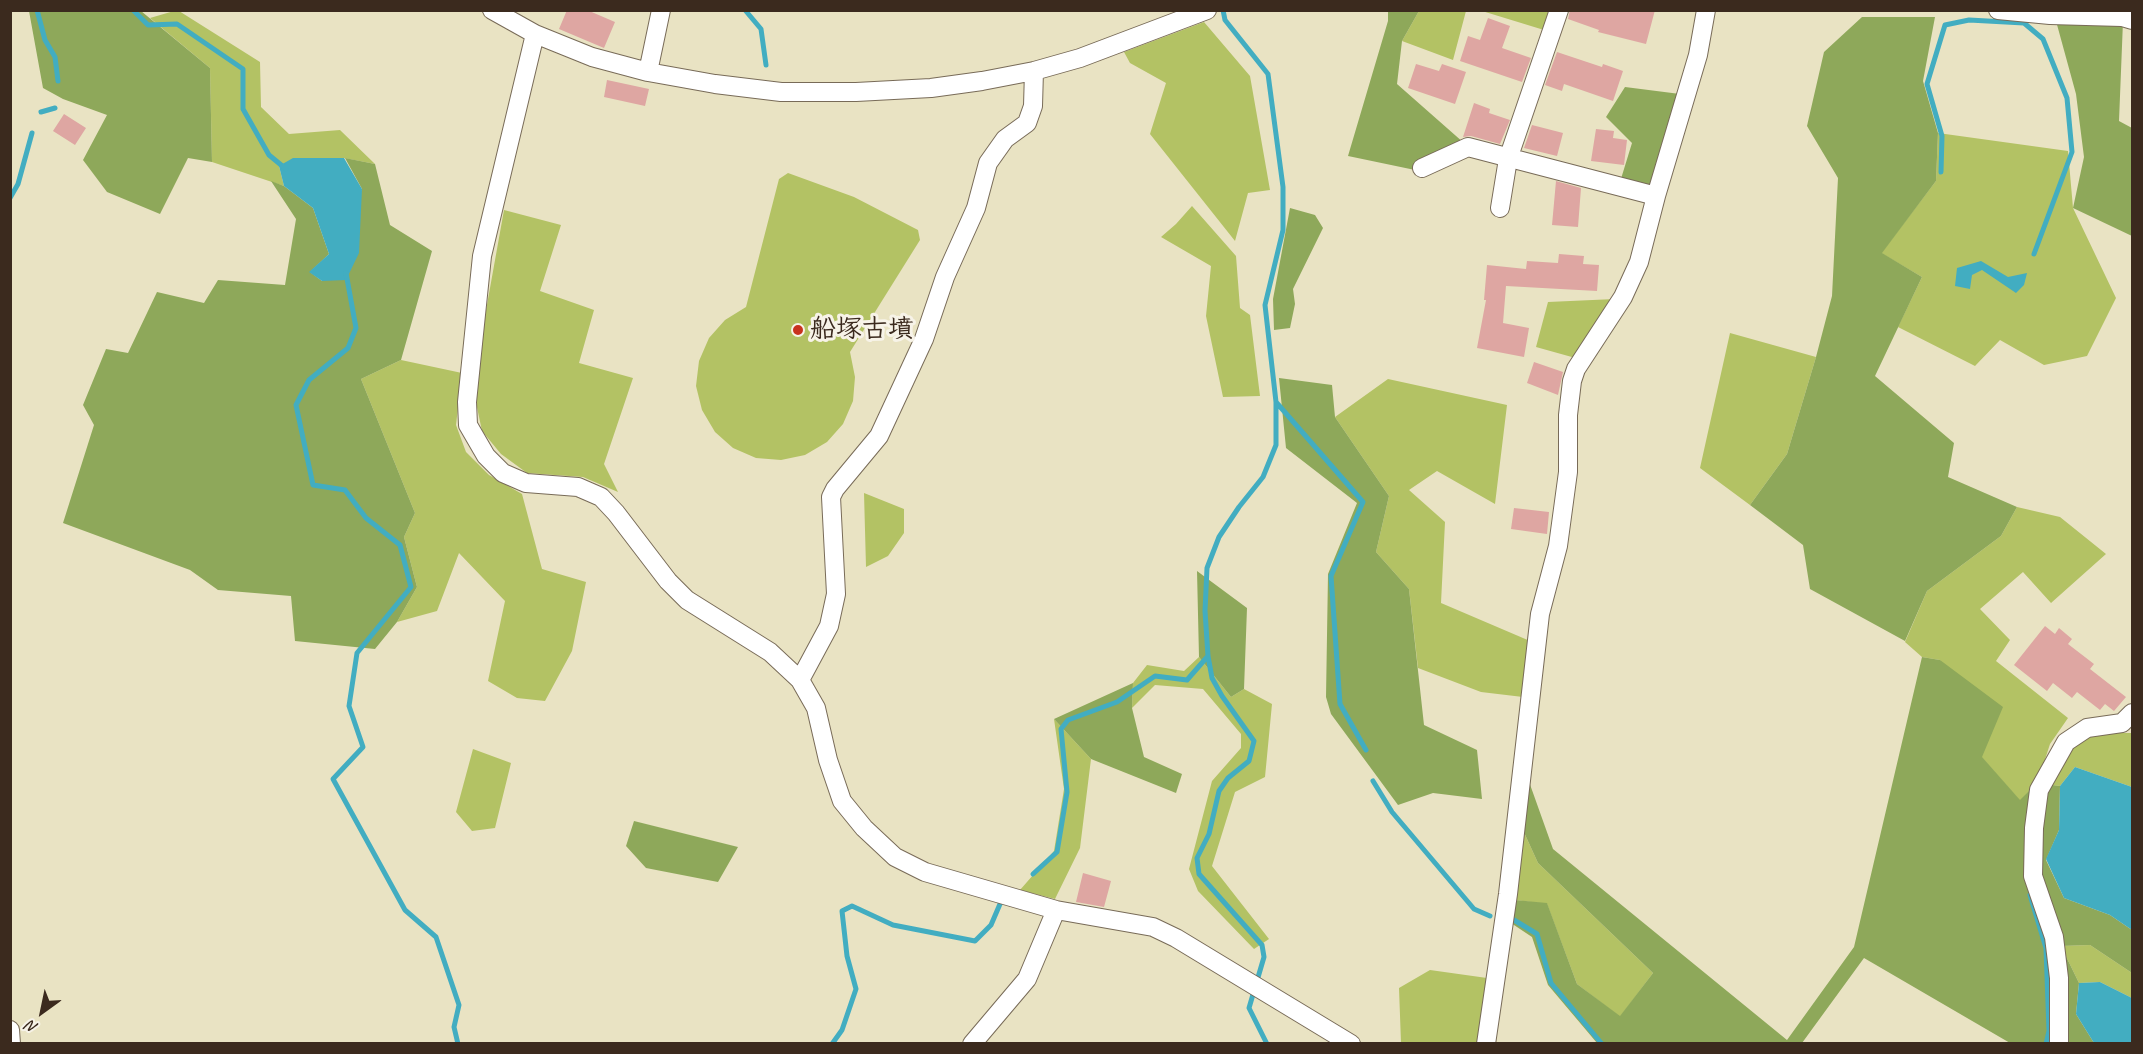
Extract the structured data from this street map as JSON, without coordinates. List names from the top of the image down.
{
  "places": ["船塚古墳"],
  "north": "bottom left"
}
